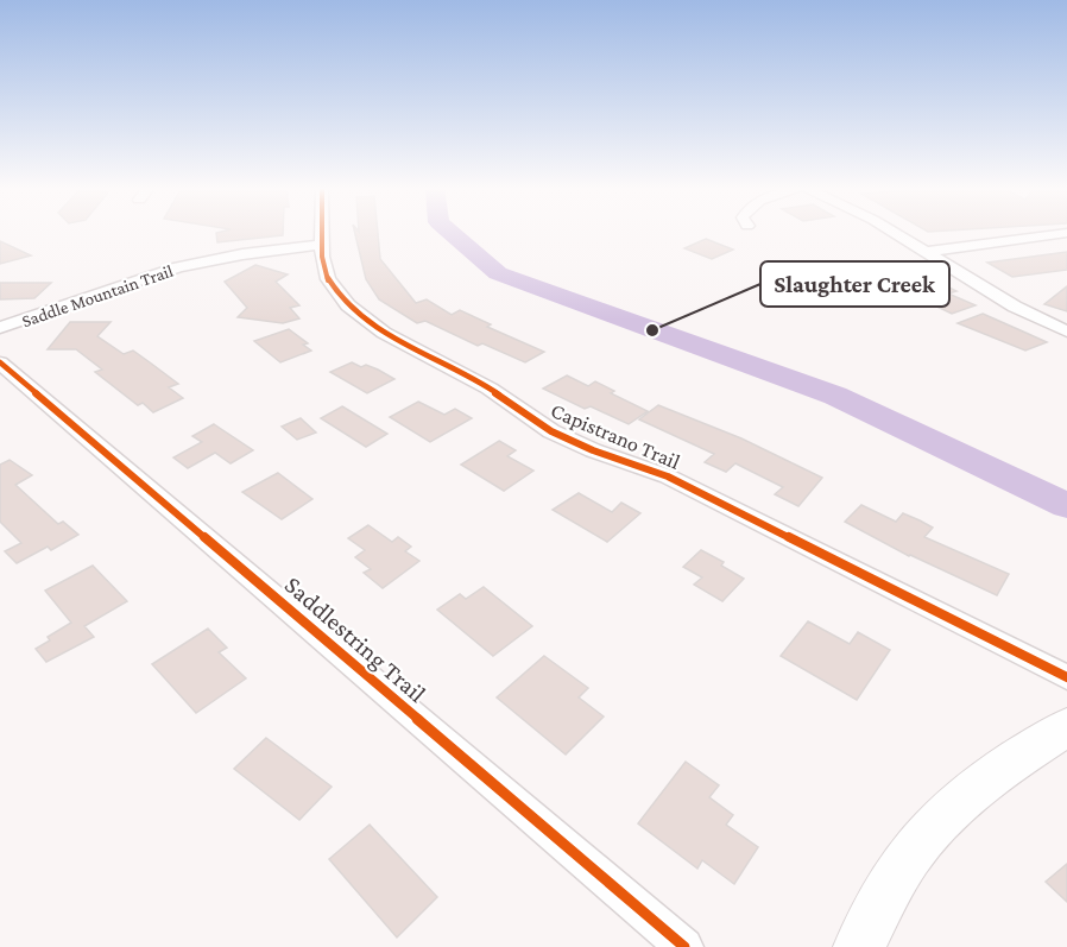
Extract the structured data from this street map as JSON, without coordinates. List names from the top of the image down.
{
  "streets": {
    "street": ["Saddle Mountain Trail", "Capistrano Trail", "Saddlestring Trail"]
  },
  "crossings": [
    ["Saddle Mountain Trail", "Capistrano Trail"]
  ],
  "places": ["Slaughter Creek"]
}
